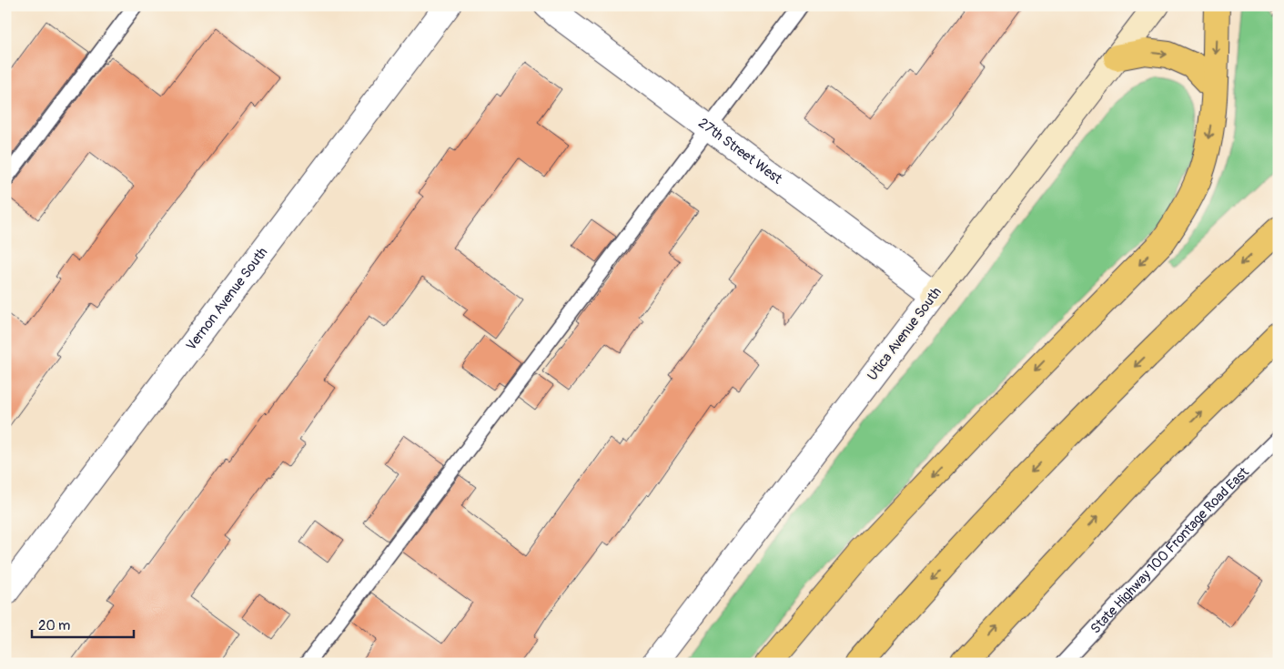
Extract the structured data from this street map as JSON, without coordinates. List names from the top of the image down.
{
  "streets": {
    "street": ["27th Street West", "Vernon Avenue South", "Utica Avenue South"],
    "lane": ["State Highway 100 Frontage Road East"]
  },
  "crossings": [
    ["27th Street West", "Utica Avenue South"]
  ],
  "scale_bar": "20 m"
}
